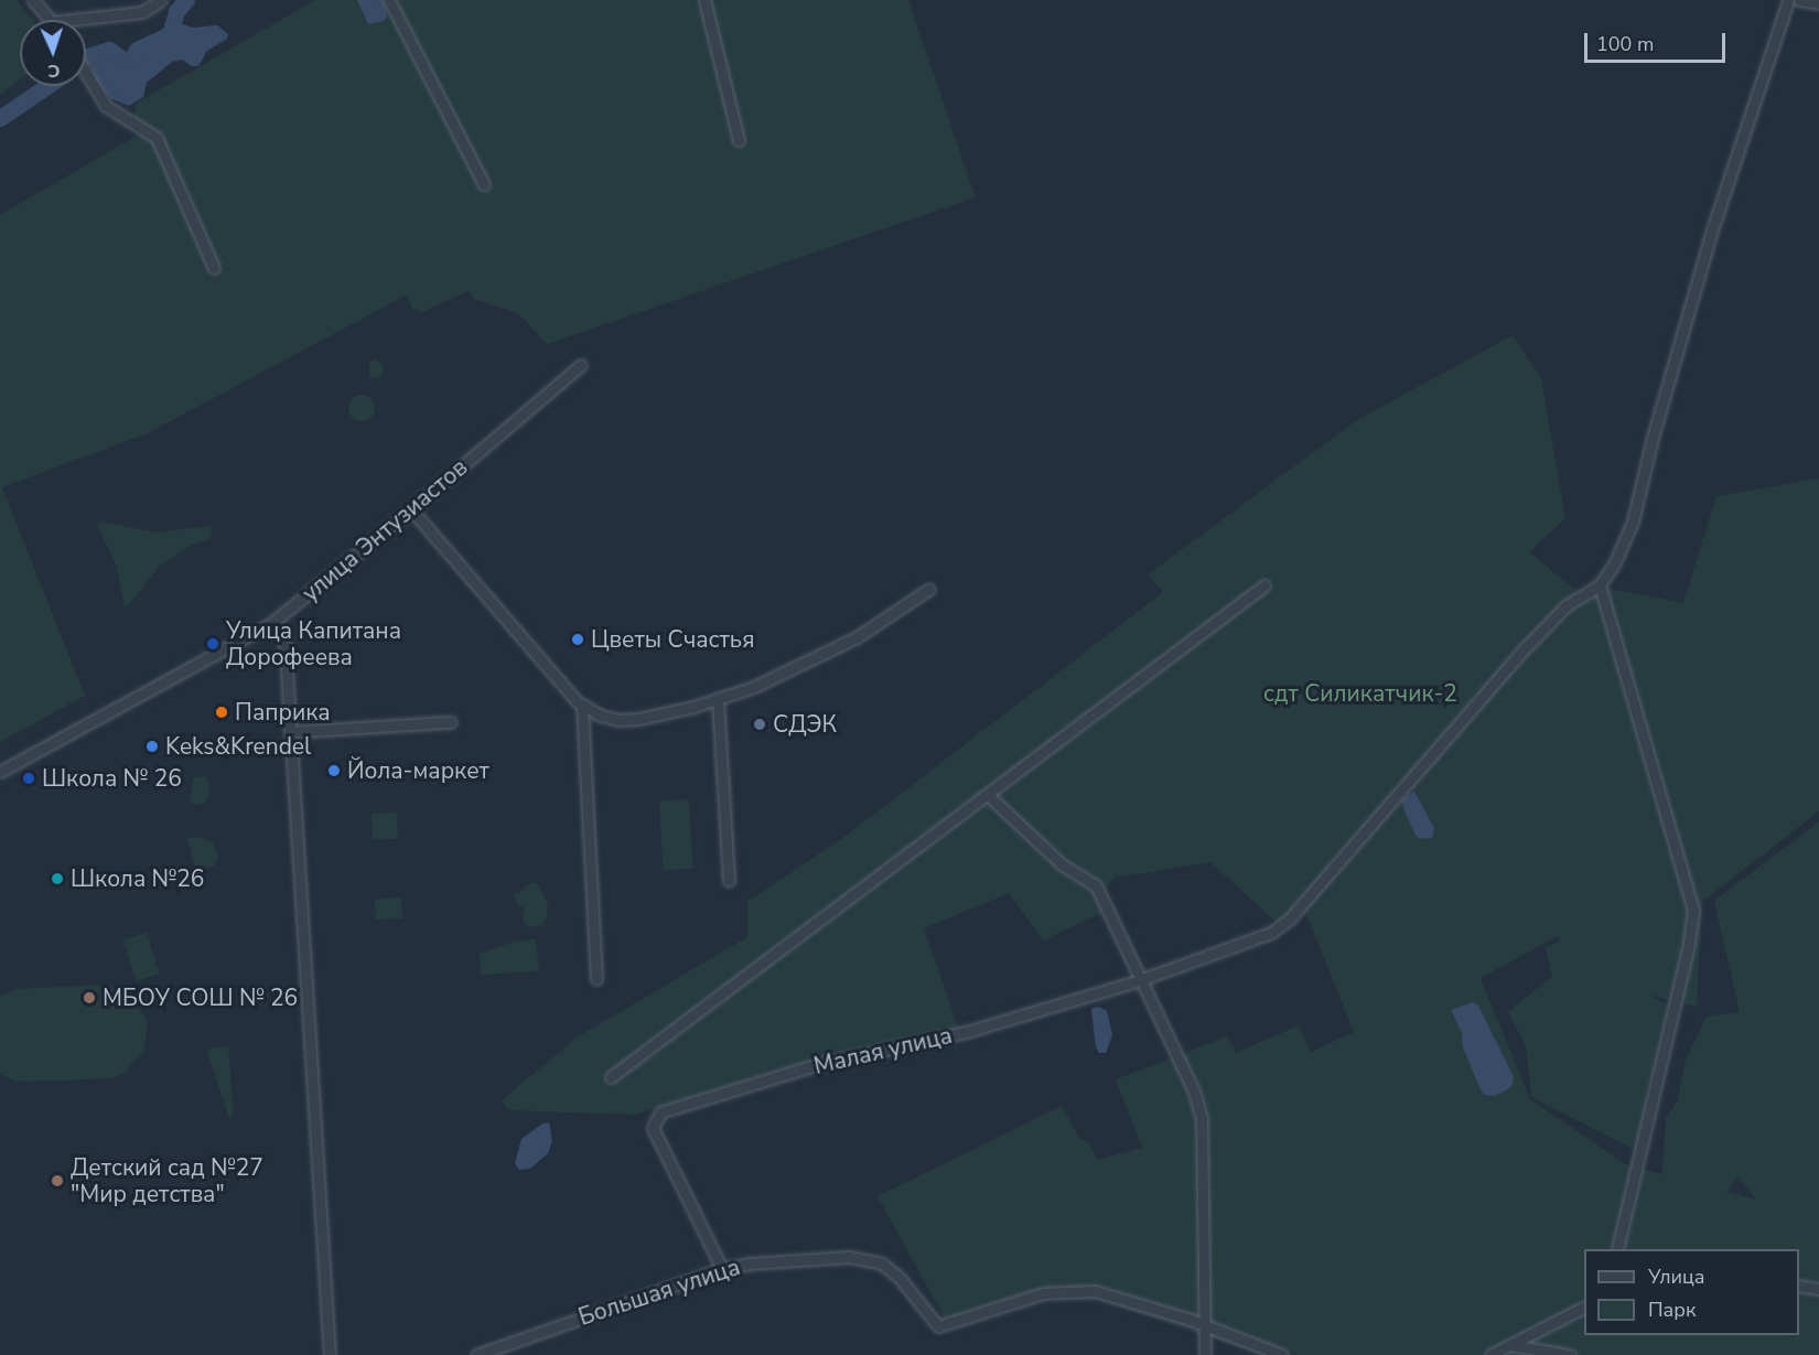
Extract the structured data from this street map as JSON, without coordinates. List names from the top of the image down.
{
  "streets": {
    "street": ["улица Энтузиастов", "Малая улица", "Большая улица"]
  },
  "crossings": [
    ["Малая улица", "Большая улица"]
  ],
  "parks": ["сдт Силикатчик-2"],
  "places": [
    "Цветы Счастья",
    "Улица Капитана Дорофеева",
    "Паприка",
    "СДЭК",
    "Keks&Krendel",
    "Йола-маркет",
    "Школа № 26",
    "Школа №26",
    "МБОУ СОШ № 26",
    "Детский сад №27 \"Мир детства\""
  ],
  "legend": ["Улица", "Парк"],
  "scale_bar": "100 m",
  "north": "bottom"
}
